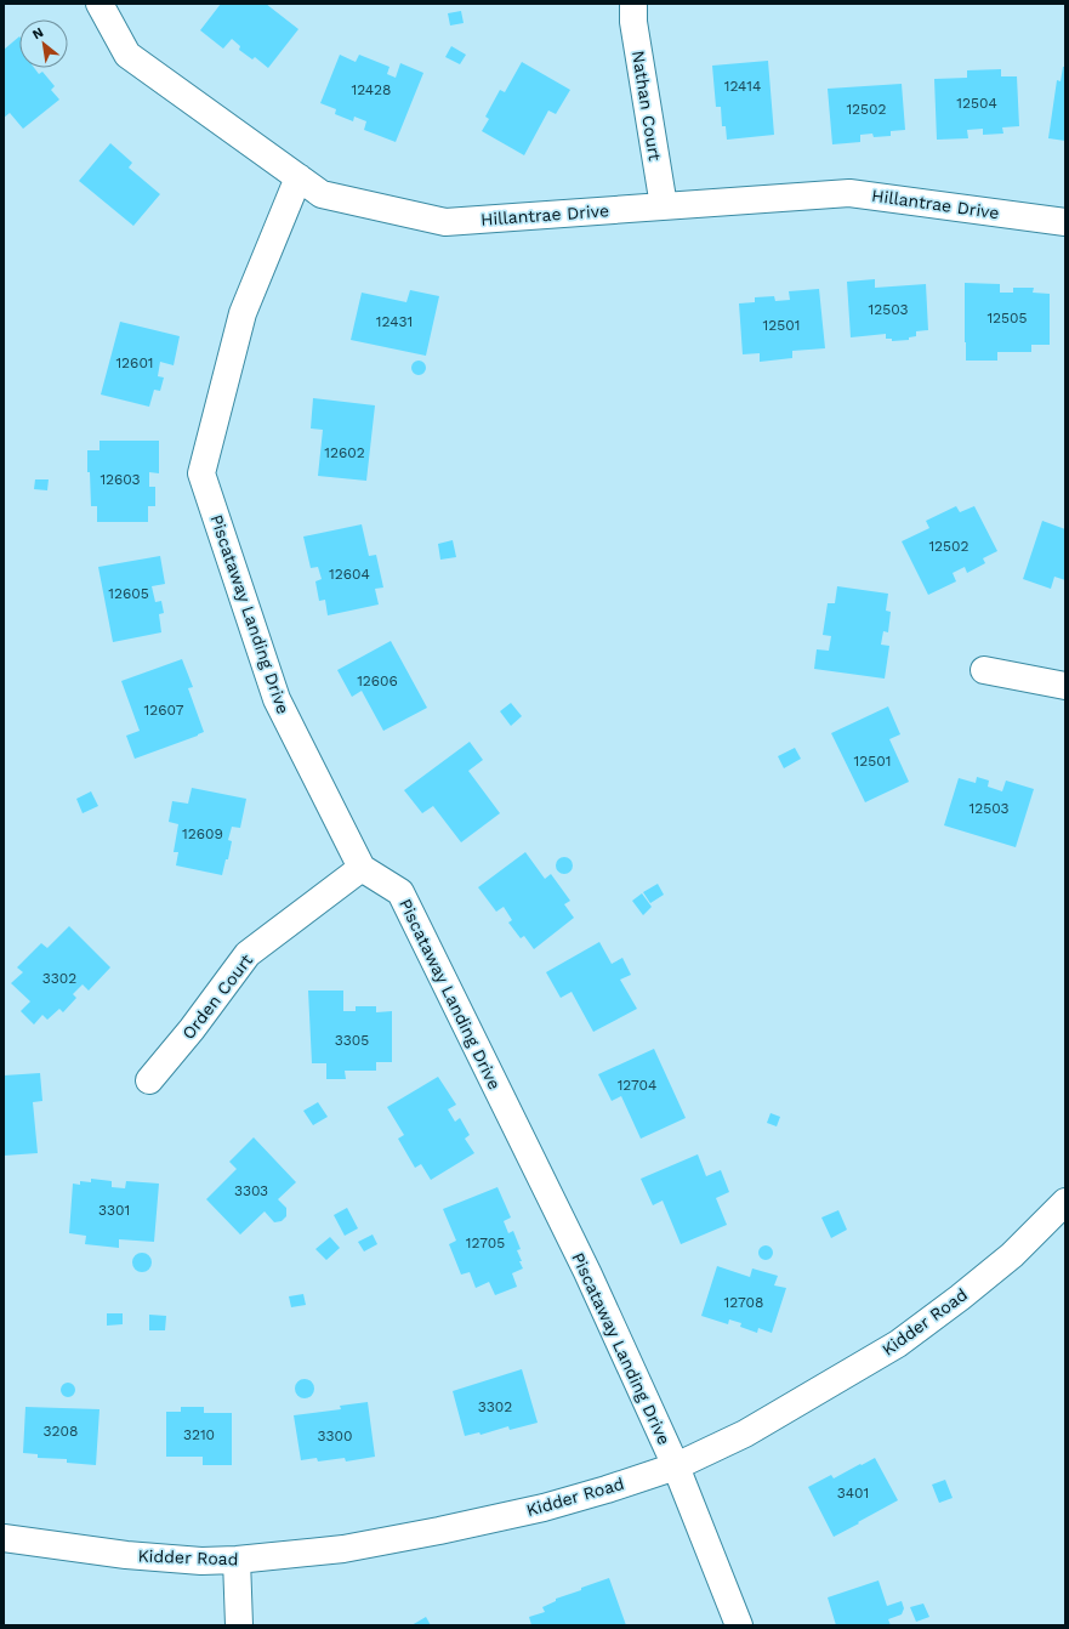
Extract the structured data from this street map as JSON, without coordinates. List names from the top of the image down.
{
  "streets": {
    "street": [
      "Nathan Court",
      "Hillantrae Drive",
      "Piscataway Landing Drive",
      "Orden Court",
      "Kidder Road"
    ]
  },
  "crossings": [
    ["Nathan Court", "Hillantrae Drive"],
    ["Hillantrae Drive", "Piscataway Landing Drive"],
    ["Piscataway Landing Drive", "Orden Court"],
    ["Piscataway Landing Drive", "Kidder Road"]
  ],
  "house_numbers": [
    "12414",
    "12428",
    "12504",
    "12502",
    "12503",
    "12505",
    "12431",
    "12501",
    "12601",
    "12602",
    "12603",
    "12502",
    "12604",
    "12605",
    "12606",
    "12607",
    "12501",
    "12503",
    "12609",
    "3302",
    "3305",
    "12704",
    "3303",
    "3301",
    "12705",
    "12708",
    "3302",
    "3208",
    "3210",
    "3300",
    "3401"
  ],
  "north": "top left"
}
